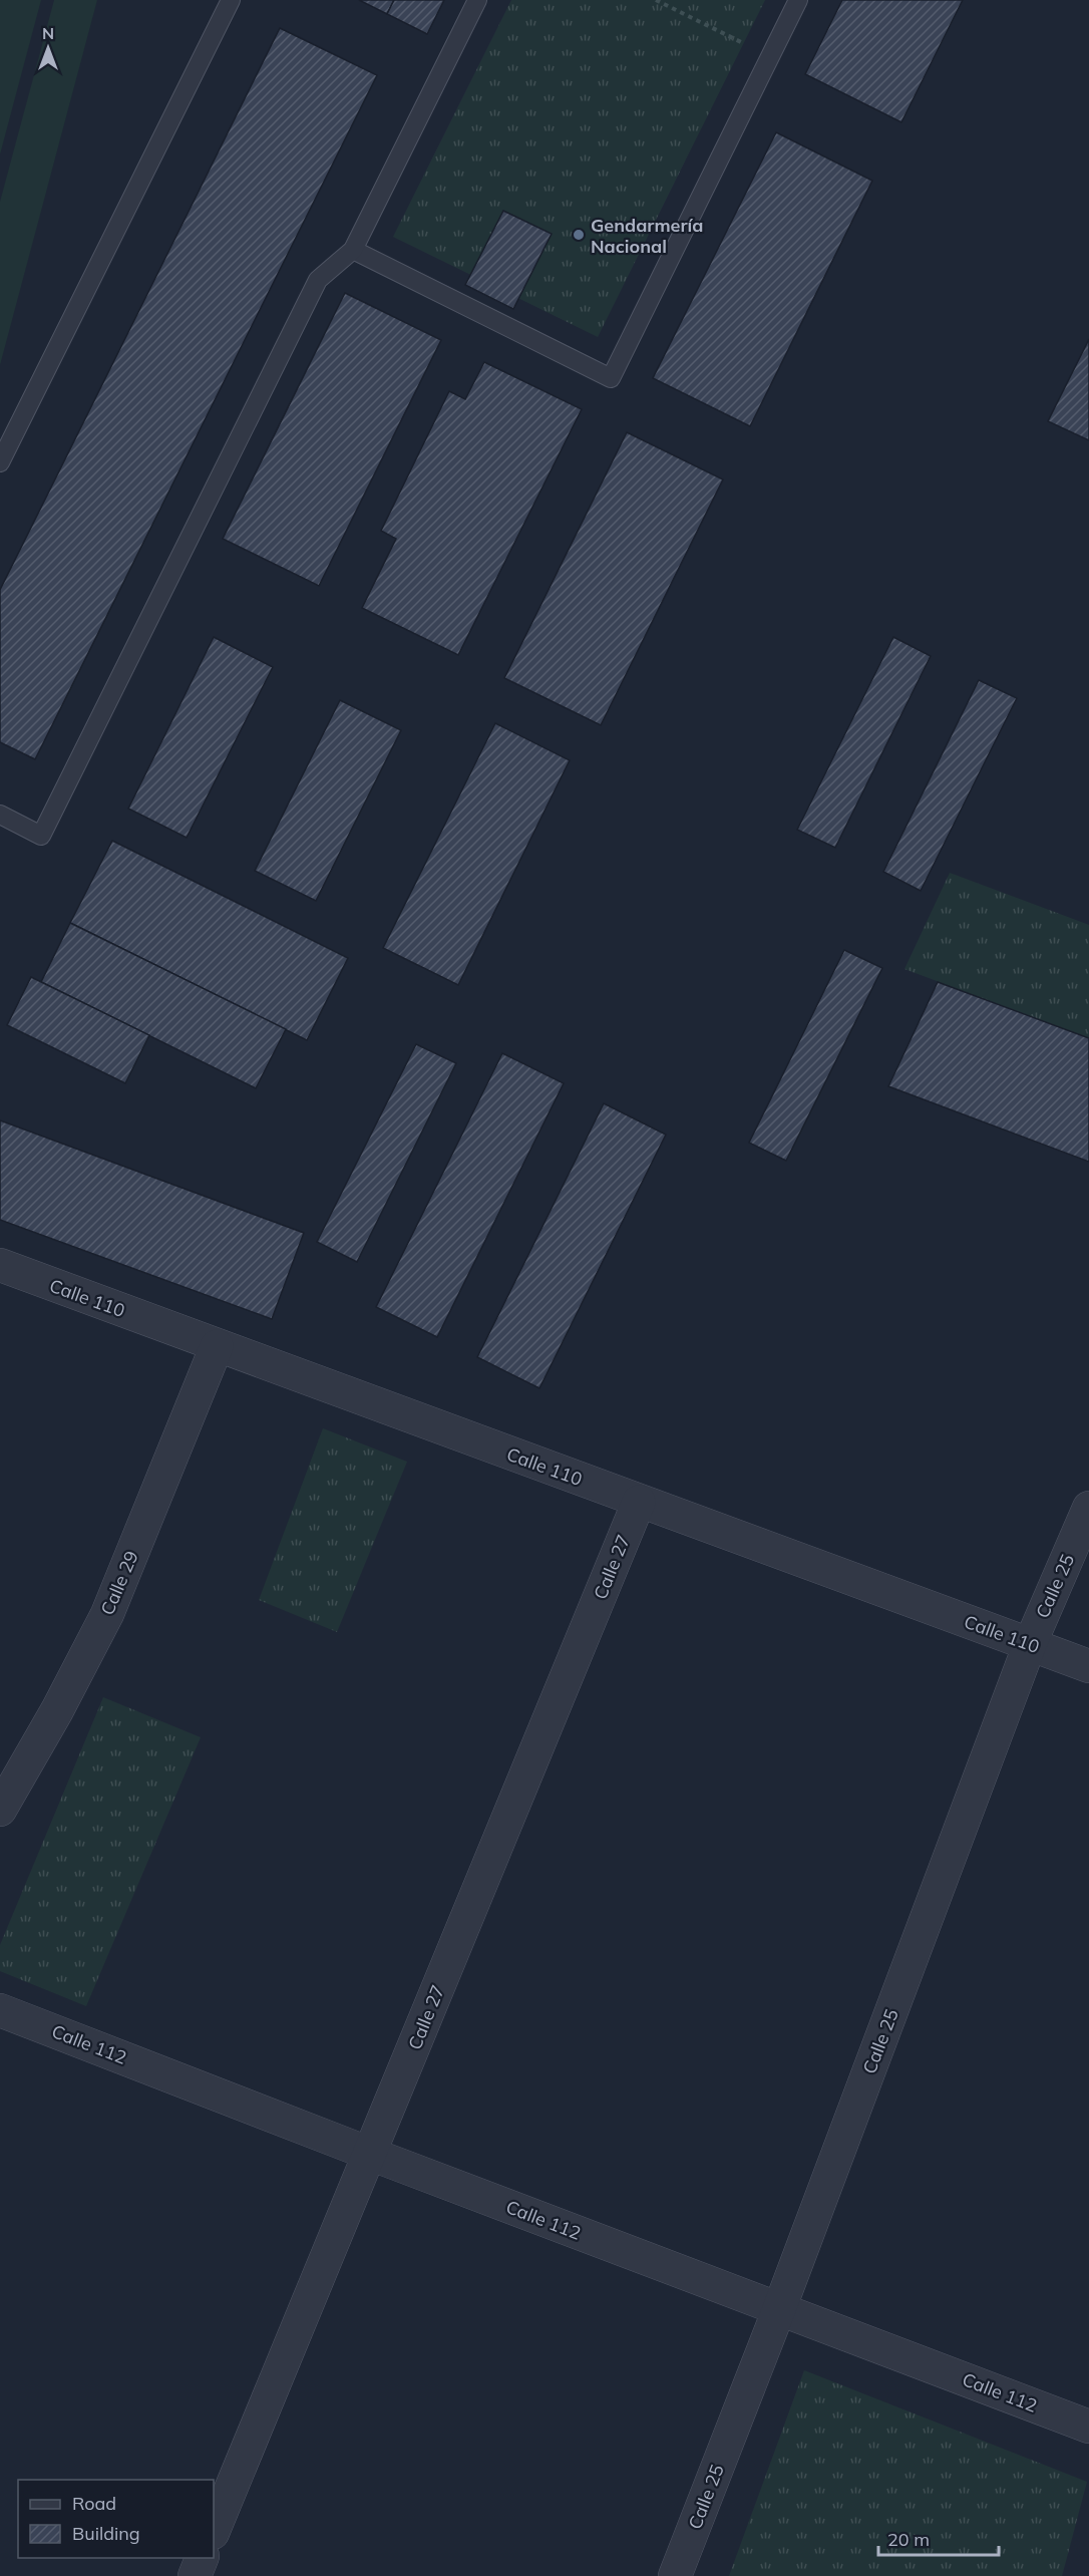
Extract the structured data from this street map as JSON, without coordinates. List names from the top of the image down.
{
  "streets": {
    "street": [
      "Calle 110",
      "Calle 27",
      "Calle 29",
      "Calle 25",
      "Calle 112"
    ]
  },
  "crossings": [
    ["Calle 110", "Calle 27"],
    ["Calle 110", "Calle 29"],
    ["Calle 110", "Calle 25"],
    ["Calle 27", "Calle 112"],
    ["Calle 25", "Calle 112"]
  ],
  "places": ["Gendarmería Nacional"],
  "legend": ["Road", "Building"],
  "scale_bar": "20 m",
  "north": "top"
}
